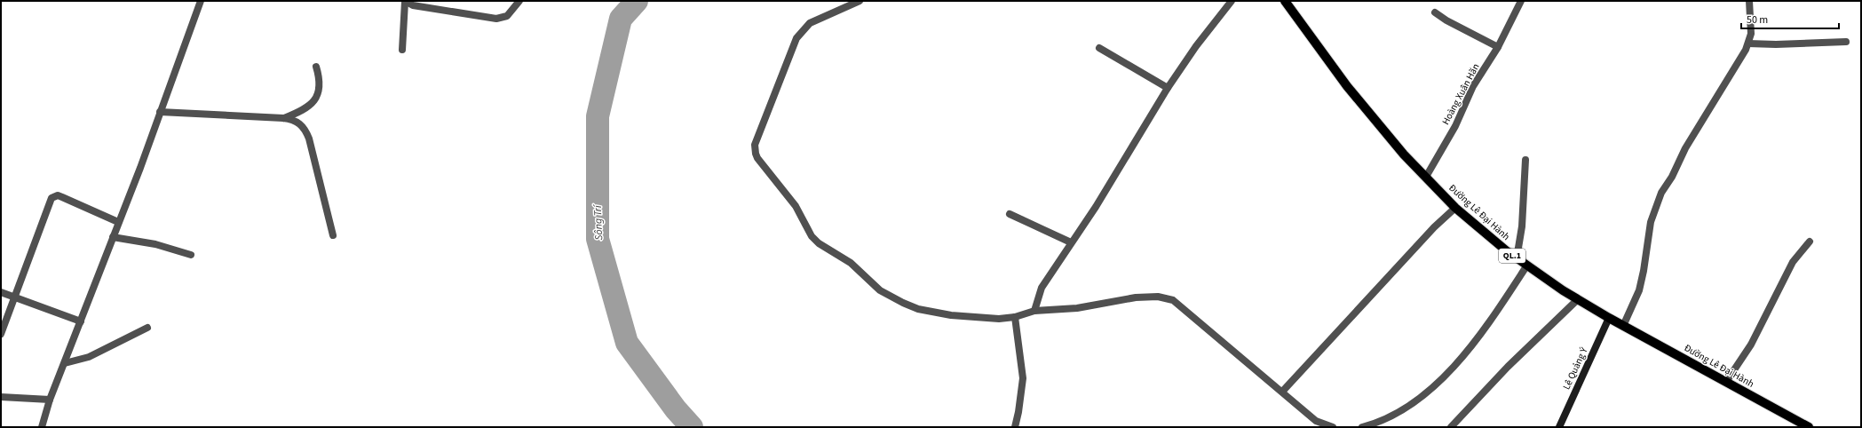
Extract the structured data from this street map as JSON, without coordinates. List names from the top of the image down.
{
  "streets": {
    "main road": ["Đường Lê Đại Hành", "QL.1", "Lê Quảng Ý"],
    "street": ["Hoàng Xuân Hãn"]
  },
  "crossings": [
    ["Hoàng Xuân Hãn", "Đường Lê Đại Hành"],
    ["Đường Lê Đại Hành", "Lê Quảng Ý"]
  ],
  "water": ["Sông Trí"],
  "scale_bar": "50 m"
}
